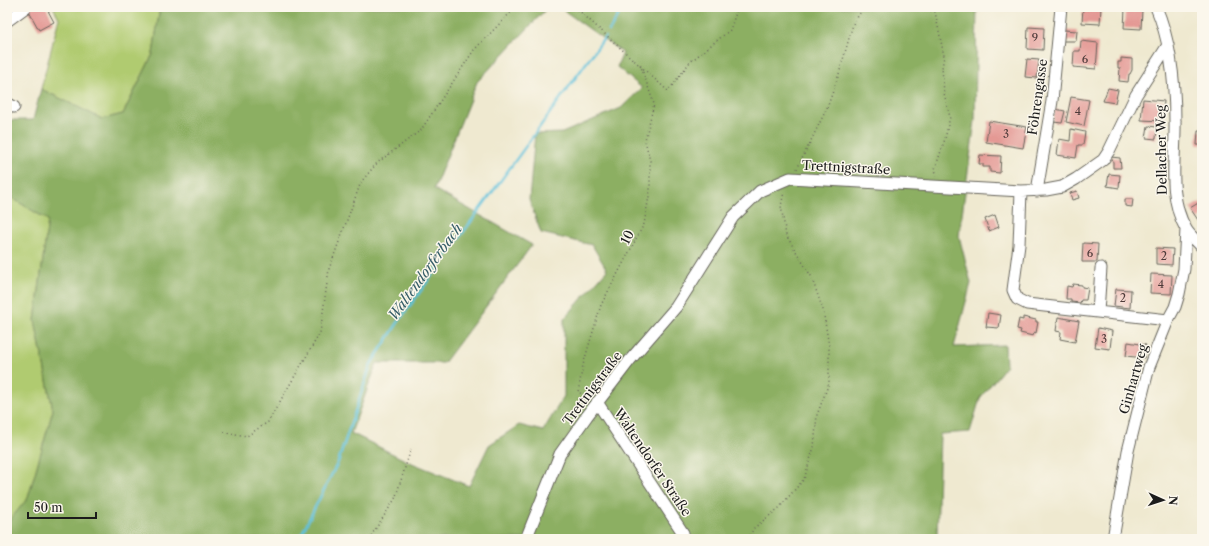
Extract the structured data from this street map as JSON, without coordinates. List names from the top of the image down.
{
  "streets": {
    "street": [
      "Föhrengasse",
      "Dellacher Weg",
      "Trettnigstraße",
      "Ginhartweg",
      "Waltendorfer Straße"
    ],
    "path": ["10"]
  },
  "crossings": [
    ["Föhrengasse", "Trettnigstraße"],
    ["Dellacher Weg", "Trettnigstraße"],
    ["Dellacher Weg", "Ginhartweg"],
    ["Trettnigstraße", "10"],
    ["Trettnigstraße", "Waltendorfer Straße"],
    ["10", "Waltendorfer Straße"]
  ],
  "water": ["Waltendorferbach"],
  "house_numbers": [
    "9",
    "6",
    "4",
    "3",
    "6",
    "2",
    "4",
    "2",
    "3"
  ],
  "scale_bar": "50 m",
  "north": "right"
}
